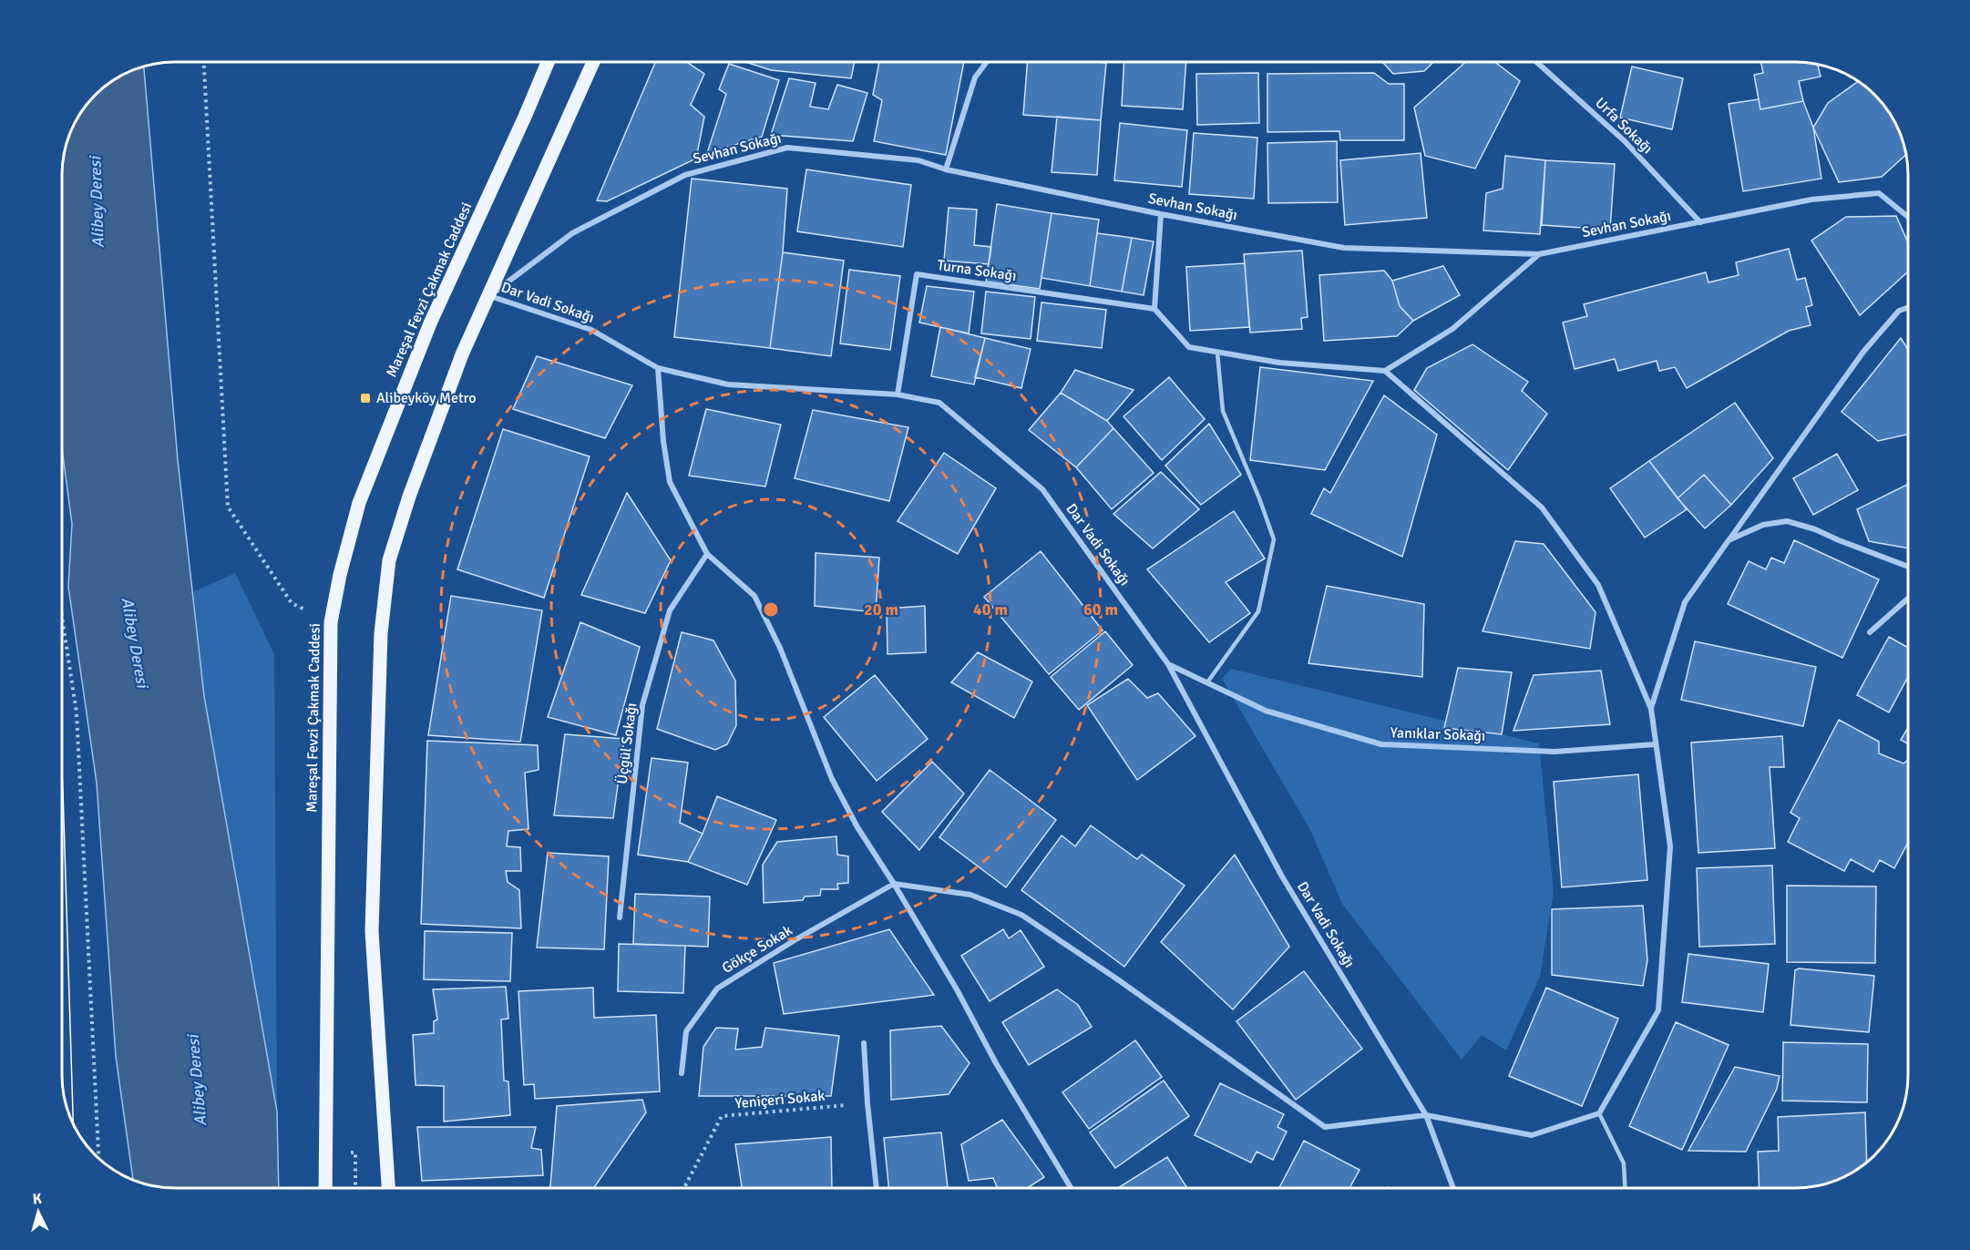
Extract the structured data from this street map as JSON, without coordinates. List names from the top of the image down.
{
  "streets": {
    "main road": ["Mareşal Fevzi Çakmak Caddesi"],
    "street": [
      "Urfa Sokağı",
      "Sevhan Sokağı",
      "Turna Sokağı",
      "Dar Vadi Sokağı",
      "Yanıklar Sokağı",
      "Üçgül Sokağı",
      "Gökçe Sokak"
    ],
    "path": ["Yeniçeri Sokak"]
  },
  "crossings": [
    ["Urfa Sokağı", "Sevhan Sokağı"],
    ["Sevhan Sokağı", "Dar Vadi Sokağı"],
    ["Turna Sokağı", "Dar Vadi Sokağı"],
    ["Dar Vadi Sokağı", "Yanıklar Sokağı"]
  ],
  "water": ["Alibey Deresi"],
  "places": {
    "transit": ["Alibeyköy Metro"]
  },
  "north": "top",
  "rings": ["20 m", "40 m", "60 m"]
}
